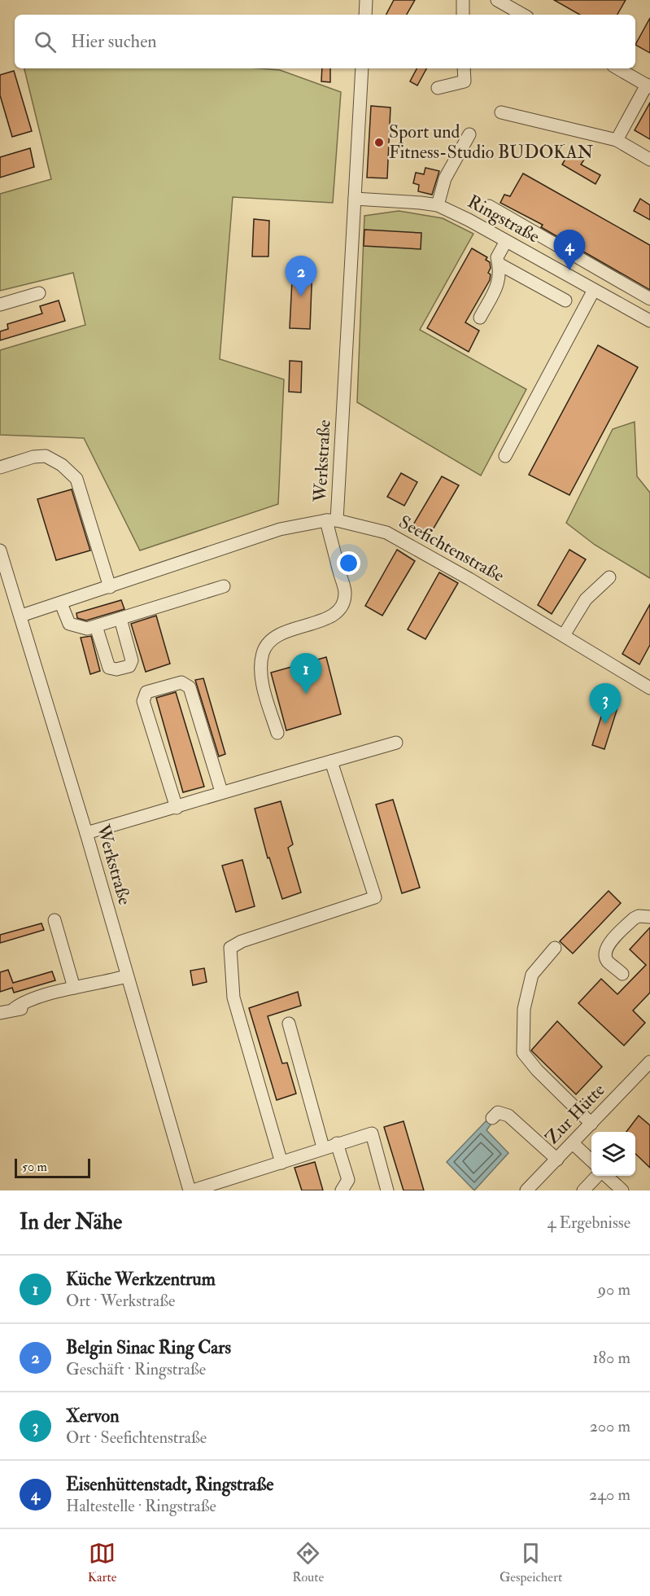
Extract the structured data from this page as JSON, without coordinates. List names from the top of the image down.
{
  "streets": {
    "street": [
      "Ringstraße",
      "Werkstraße",
      "Seefichtenstraße",
      "Zur Hütte"
    ]
  },
  "crossings": [
    ["Ringstraße", "Werkstraße"],
    ["Werkstraße", "Seefichtenstraße"]
  ],
  "places": ["Sport und Fitness-Studio BUDOKAN"],
  "scale_bar": "50 m",
  "page": {
    "search": "Hier suchen",
    "pins": [
      "4",
      "2",
      "1",
      "3"
    ],
    "scale": "50 m",
    "heading": ["In der Nähe", "4 Ergebnisse"],
    "list": [
      {
        "mark": "1",
        "name": "Küche Werkzentrum",
        "note": "Ort · Werkstraße",
        "value": "90 m"
      },
      {
        "mark": "2",
        "name": "Belgin Sinac Ring Cars",
        "note": "Geschäft · Ringstraße",
        "value": "180 m"
      },
      {
        "mark": "3",
        "name": "Xervon",
        "note": "Ort · Seefichtenstraße",
        "value": "200 m"
      },
      {
        "mark": "4",
        "name": "Eisenhüttenstadt, Ringstraße",
        "note": "Haltestelle · Ringstraße",
        "value": "240 m"
      }
    ],
    "nav": ["Karte", "Route", "Gespeichert"]
  }
}
